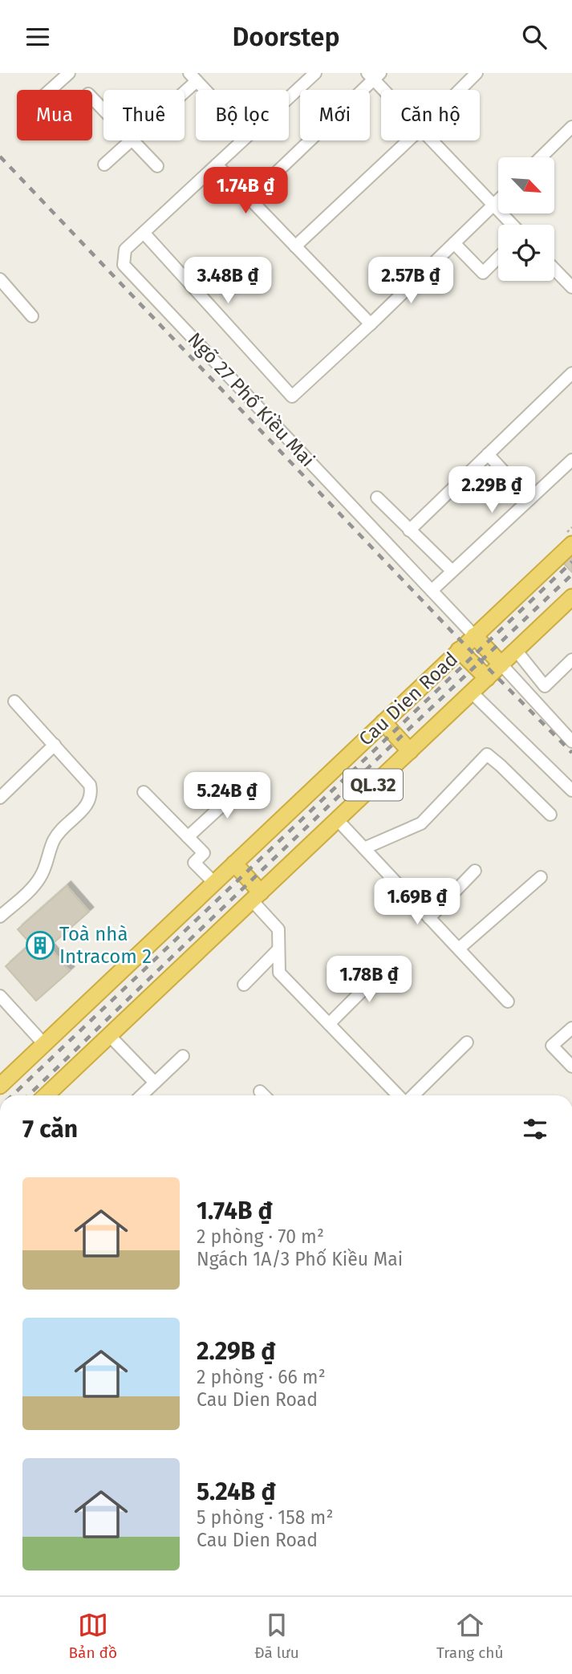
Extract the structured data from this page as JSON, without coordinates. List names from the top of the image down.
{
  "streets": {
    "highway": ["Cau Dien Road", "QL.32"],
    "street": ["Ngõ 27 Phố Kiều Mai"]
  },
  "crossings": [
    ["Ngõ 27 Phố Kiều Mai", "Cau Dien Road"]
  ],
  "places": {
    "building": ["Toà nhà Intracom 2"]
  },
  "north": "bottom right",
  "page": {
    "header": "Doorstep",
    "chip": [
      "Mua",
      "Thuê",
      "Bộ lọc",
      "Mới",
      "Căn hộ"
    ],
    "price": [
      "1.74B ₫",
      "3.48B ₫",
      "2.57B ₫",
      "2.29B ₫",
      "5.24B ₫",
      "1.69B ₫",
      "1.78B ₫"
    ],
    "heading": "7 căn",
    "list": [
      {
        "name": "1.74B ₫",
        "note": "2 phòng · 70 m² · Ngách 1A/3 Phố Kiều Mai"
      },
      {
        "name": "2.29B ₫",
        "note": "2 phòng · 66 m² · Cau Dien Road"
      },
      {
        "name": "5.24B ₫",
        "note": "5 phòng · 158 m² · Cau Dien Road"
      }
    ],
    "tabs": ["Bản đồ", "Đã lưu", "Trang chủ"]
  }
}
